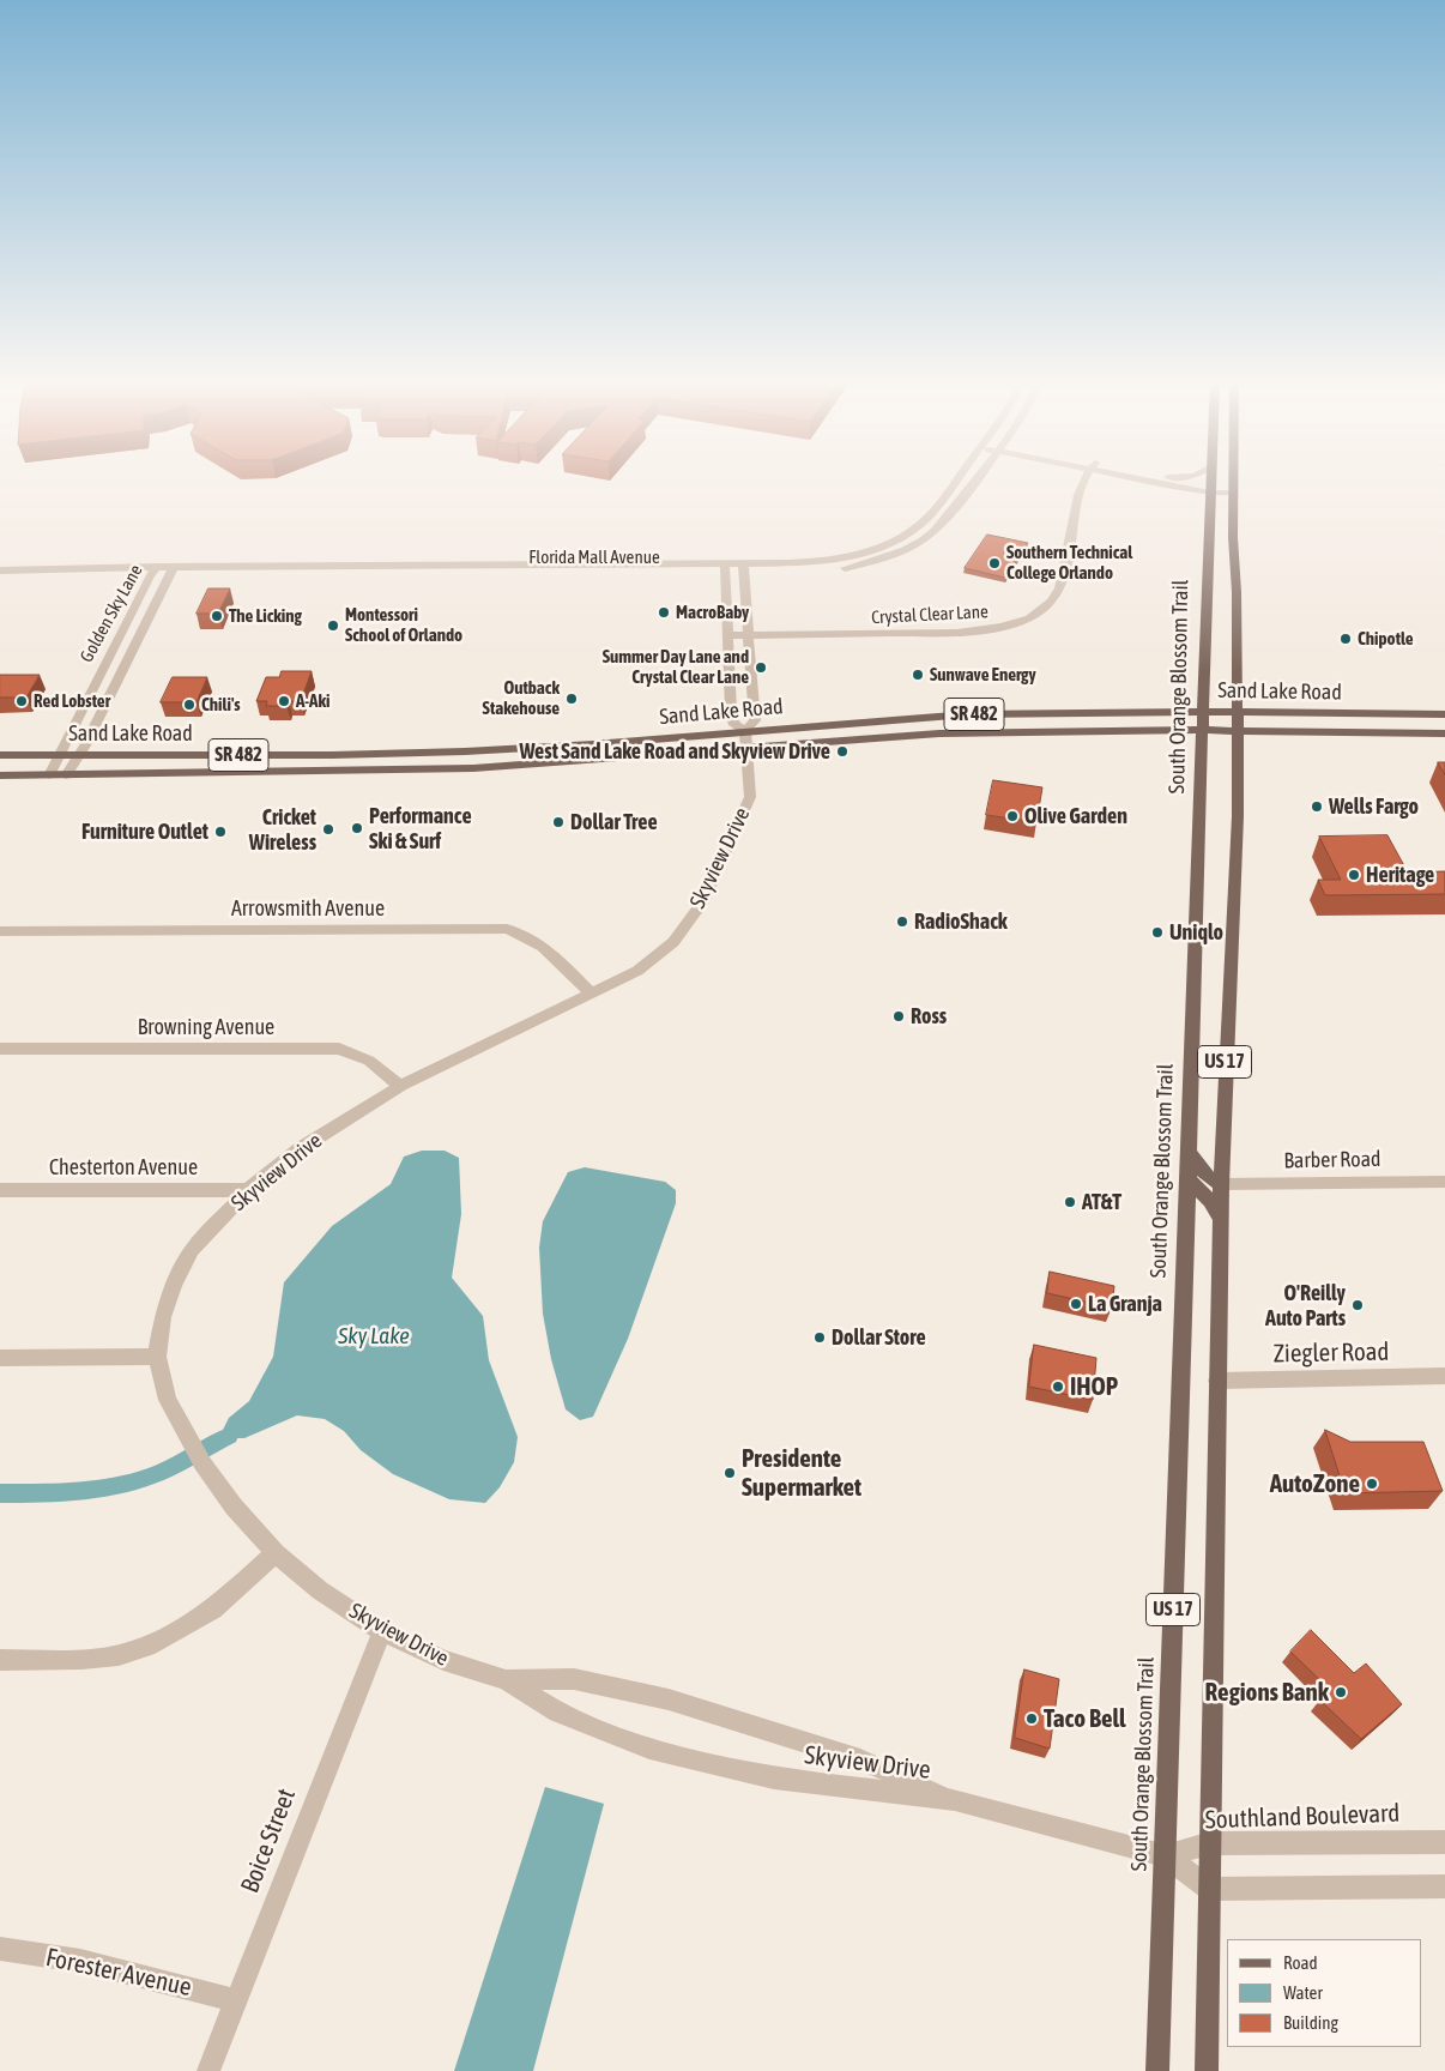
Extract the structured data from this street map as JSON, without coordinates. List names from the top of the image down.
{
  "streets": {
    "main road": [
      "South Orange Blossom Trail",
      "Sand Lake Road",
      "SR 482",
      "US 17"
    ],
    "street": [
      "Florida Mall Avenue",
      "Golden Sky Lane",
      "Crystal Clear Lane",
      "Skyview Drive",
      "Arrowsmith Avenue",
      "Browning Avenue",
      "Barber Road",
      "Chesterton Avenue",
      "Ziegler Road",
      "Southland Boulevard",
      "Boice Street",
      "Forester Avenue"
    ]
  },
  "crossings": [
    ["Florida Mall Avenue", "Golden Sky Lane"],
    ["Golden Sky Lane", "Sand Lake Road"],
    ["South Orange Blossom Trail", "Sand Lake Road"],
    ["South Orange Blossom Trail", "Skyview Drive"],
    ["South Orange Blossom Trail", "Southland Boulevard"],
    ["Sand Lake Road", "Skyview Drive"],
    ["Sand Lake Road", "US 17"],
    ["Skyview Drive", "Arrowsmith Avenue"],
    ["Skyview Drive", "Browning Avenue"],
    ["Skyview Drive", "Chesterton Avenue"],
    ["Skyview Drive", "Southland Boulevard"],
    ["Skyview Drive", "Boice Street"],
    ["US 17", "Barber Road"],
    ["US 17", "Ziegler Road"],
    ["US 17", "Southland Boulevard"],
    ["Boice Street", "Forester Avenue"]
  ],
  "water": ["Sky Lake"],
  "places": [
    "Southern Technical College Orlando",
    "MacroBaby",
    "The Licking",
    "Montessori School of Orlando",
    "Chipotle",
    "Summer Day Lane and Crystal Clear Lane",
    "Sunwave Energy",
    "Outback Stakehouse",
    "Red Lobster",
    "A-Aki",
    "Chili's",
    "West Sand Lake Road and Skyview Drive",
    "Wells Fargo",
    "Olive Garden",
    "Dollar Tree",
    "Performance Ski & Surf",
    "Cricket Wireless",
    "Furniture Outlet",
    "Heritage",
    "RadioShack",
    "Uniqlo",
    "Ross",
    "AT&T",
    "La Granja",
    "O'Reilly Auto Parts",
    "Dollar Store",
    "IHOP",
    "Presidente Supermarket",
    "AutoZone",
    "Regions Bank",
    "Taco Bell"
  ],
  "legend": ["Road", "Water", "Building"]
}
